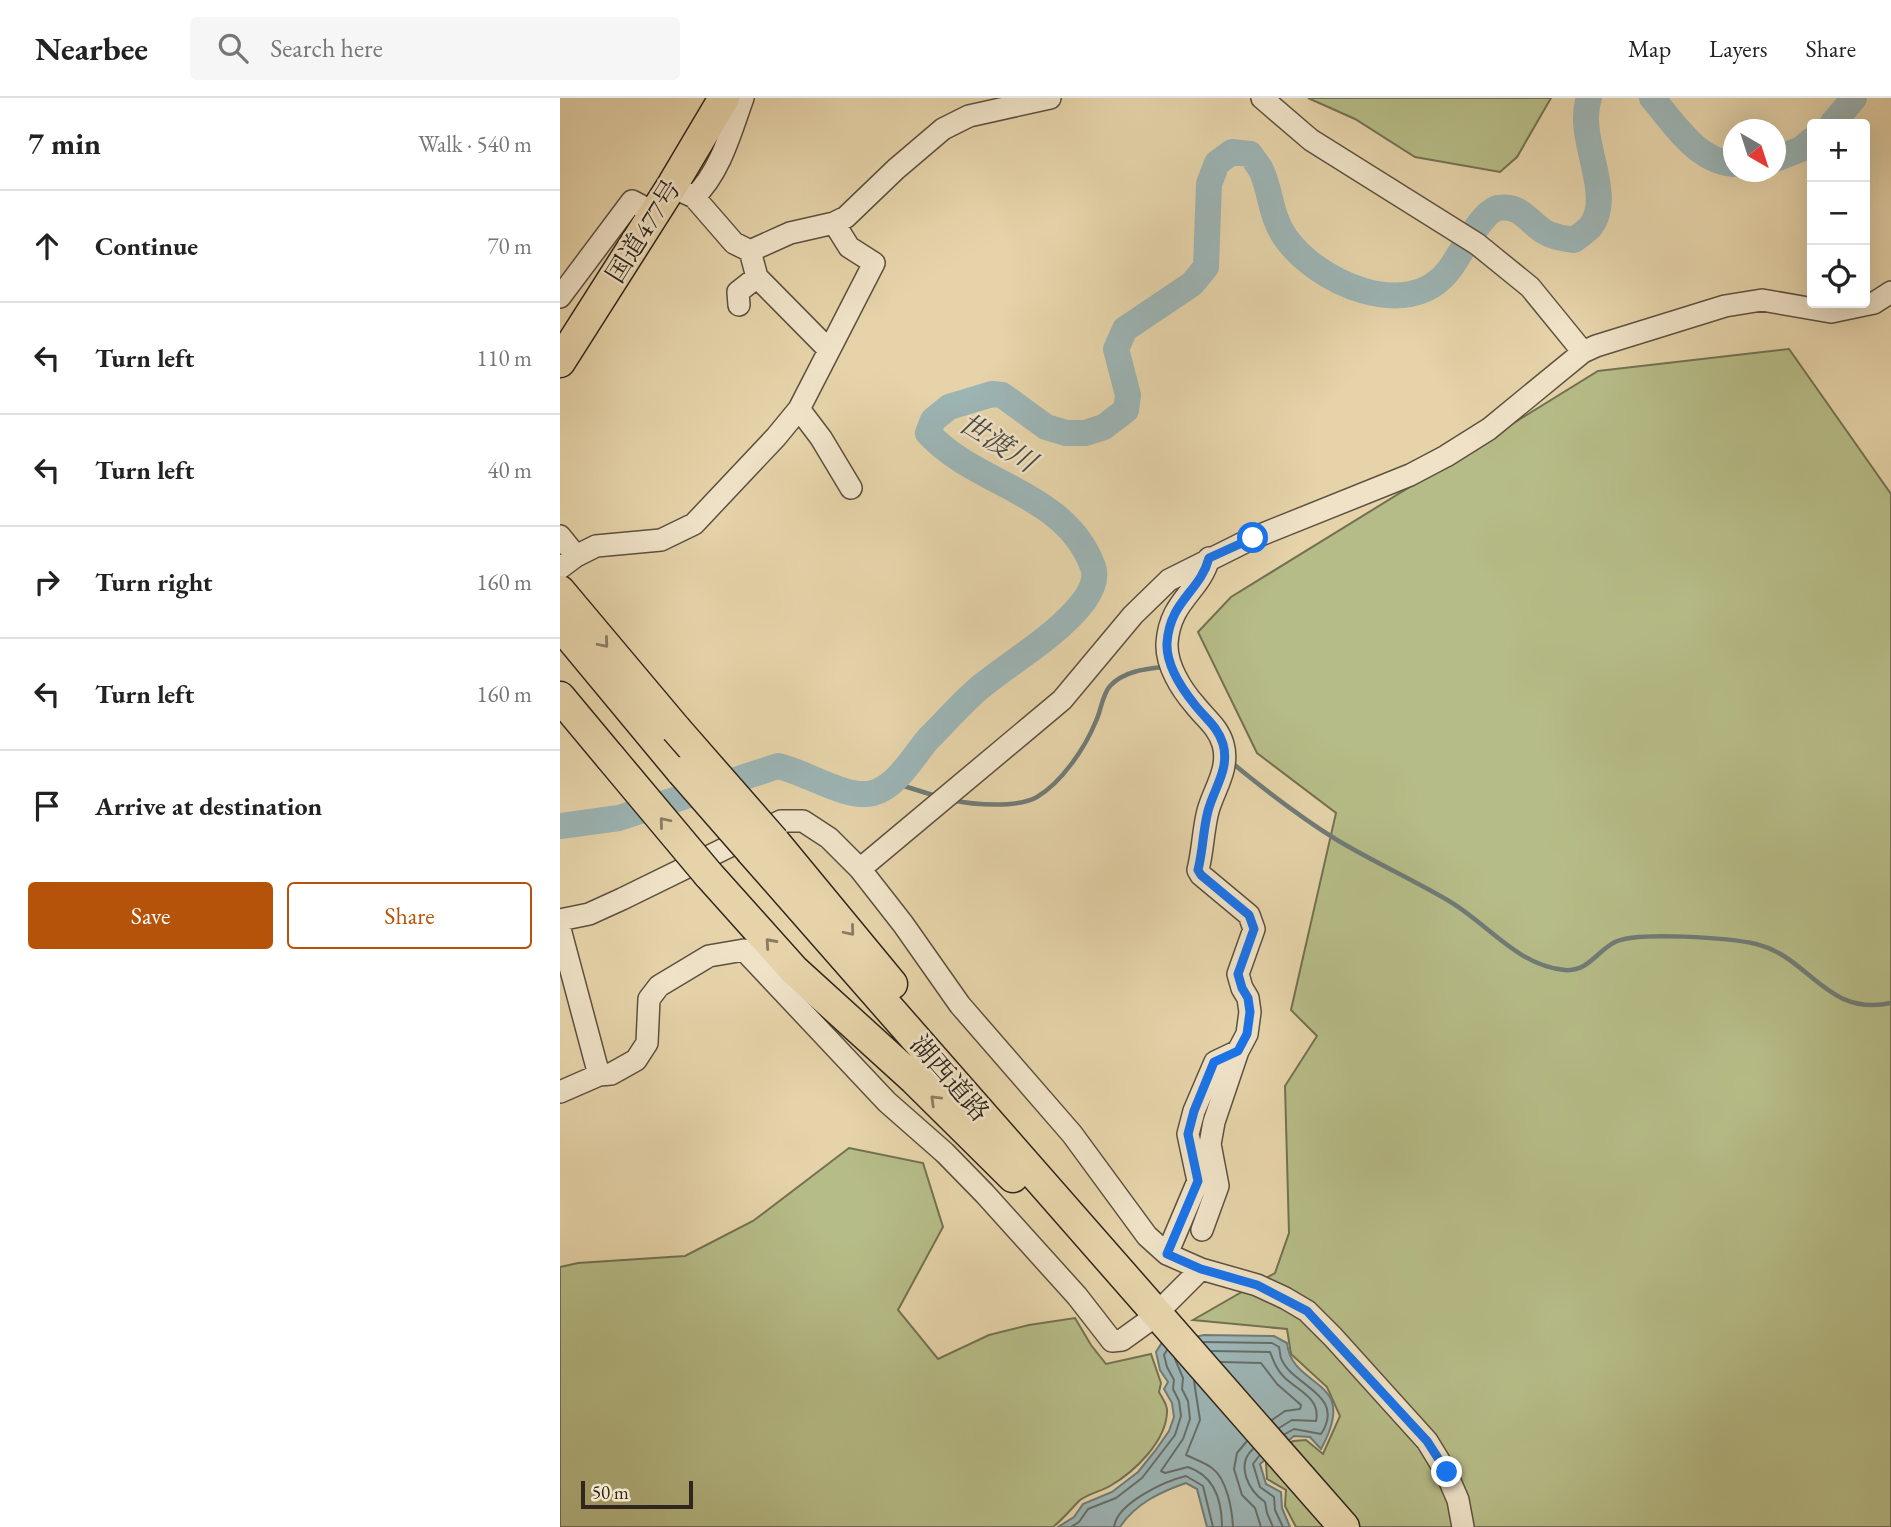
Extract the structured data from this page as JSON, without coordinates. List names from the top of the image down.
{
  "streets": {
    "highway": ["国道477号", "湖西道路"]
  },
  "water": ["世渡川"],
  "scale_bar": "50 m",
  "north": "bottom right",
  "page": {
    "header": "Nearbee",
    "search": "Search here",
    "nav": ["Map", "Layers", "Share"],
    "heading": ["7 min", "Walk · 540 m"],
    "map_buttons": ["+", "−"],
    "list": [
      ["Continue", "70 m"],
      ["Turn left", "110 m"],
      ["Turn left", "40 m"],
      ["Turn right", "160 m"],
      ["Turn left", "160 m"],
      "Arrive at destination"
    ],
    "buttons": ["Save", "Share"],
    "scale": "50 m"
  }
}
